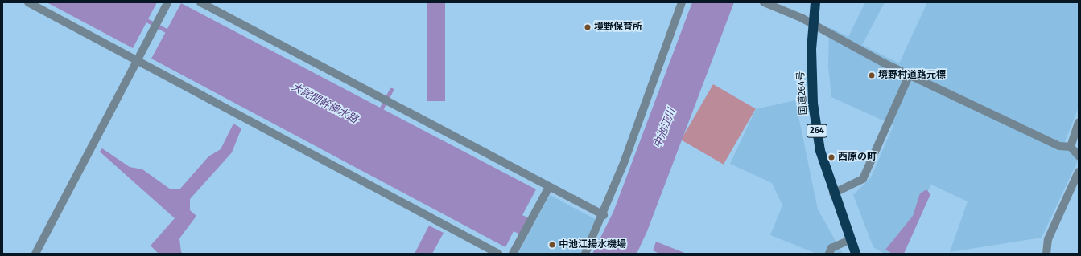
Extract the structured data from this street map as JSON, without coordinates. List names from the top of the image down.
{
  "streets": {
    "highway": ["国道264号", "264"]
  },
  "water": ["大詫間幹線水路", "中池江川"],
  "places": [
    "境野保育所",
    "境野村道路元標",
    "西原の町",
    "中池江揚水機場"
  ]
}
